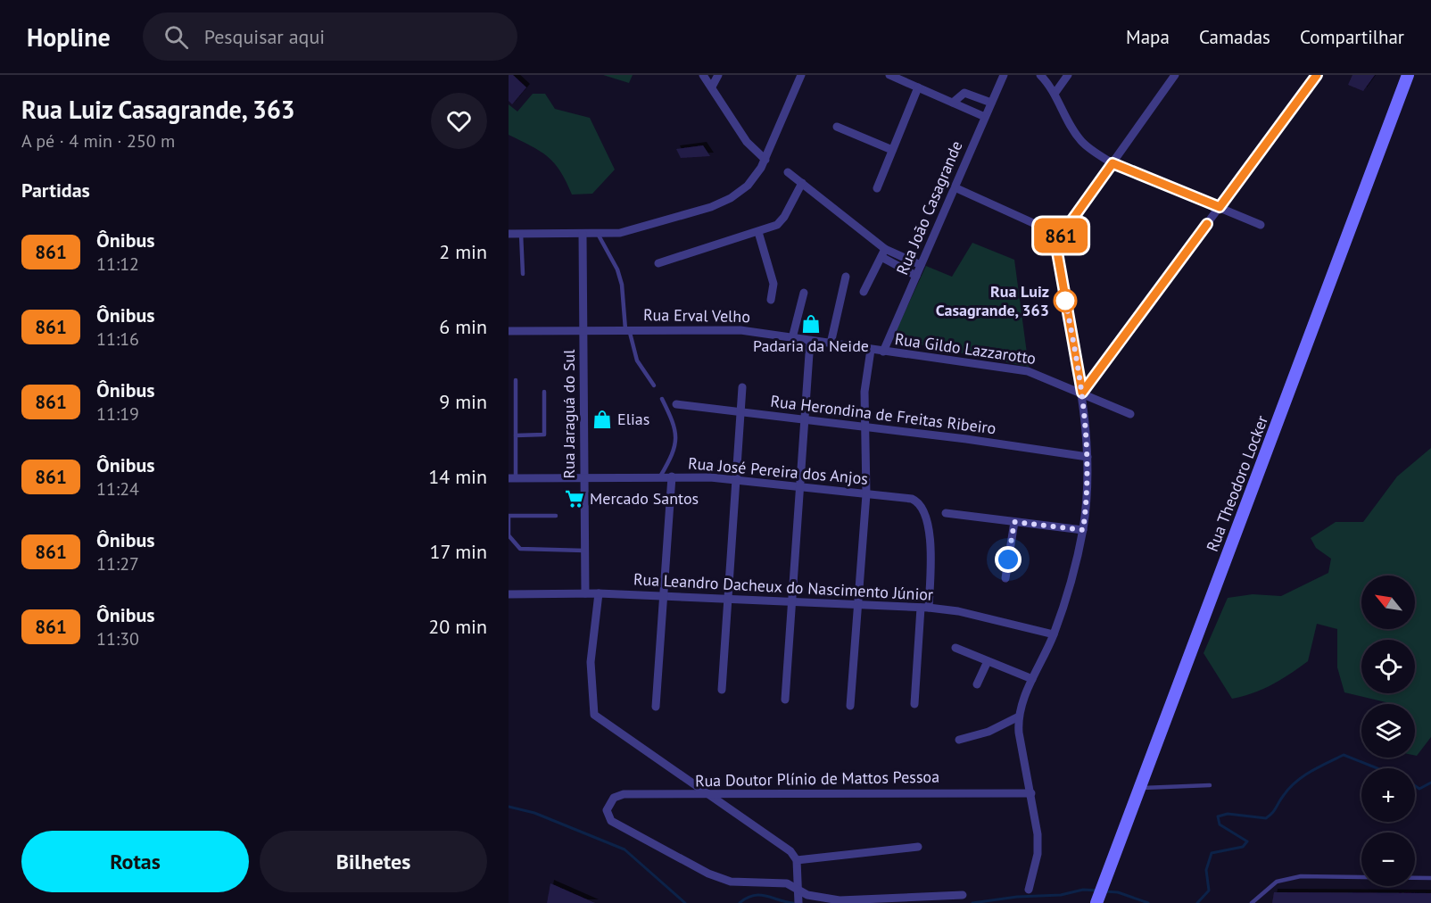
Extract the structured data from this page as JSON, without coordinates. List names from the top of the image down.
{
  "streets": {
    "main road": ["Rua Theodoro Locker"],
    "street": [
      "Rua João Casagrande",
      "Rua Erval Velho",
      "Rua Gildo Lazzarotto",
      "Rua Jaraguá do Sul",
      "Rua Herondina de Freitas Ribeiro",
      "Rua José Pereira dos Anjos",
      "Rua Leandro Dacheux do Nascimento Júnior",
      "Rua Doutor Plínio de Mattos Pessoa"
    ]
  },
  "crossings": [
    ["Rua João Casagrande", "Rua Erval Velho"],
    ["Rua João Casagrande", "Rua Gildo Lazzarotto"],
    ["Rua Erval Velho", "Rua Gildo Lazzarotto"],
    ["Rua Erval Velho", "Rua Jaraguá do Sul"],
    ["Rua Jaraguá do Sul", "Rua José Pereira dos Anjos"],
    ["Rua Jaraguá do Sul", "Rua Leandro Dacheux do Nascimento Júnior"],
    ["Rua José Pereira dos Anjos", "Rua Leandro Dacheux do Nascimento Júnior"]
  ],
  "places": {
    "other": ["Rua Luiz Casagrande, 363"],
    "shop": ["Padaria da Neide", "Elias"],
    "supermarket": ["Mercado Santos"]
  },
  "lines": ["bus line 861"],
  "north": "top left",
  "page": {
    "header": "Hopline",
    "search": "Pesquisar aqui",
    "nav": ["Mapa", "Camadas", "Compartilhar"],
    "heading": [
      ["Rua Luiz Casagrande, 363", "A pé · 4 min · 250 m"],
      "Partidas"
    ],
    "on_map": "861",
    "list": [
      {
        "mark": "861",
        "name": "Ônibus",
        "note": "11:12",
        "value": "2 min"
      },
      {
        "mark": "861",
        "name": "Ônibus",
        "note": "11:16",
        "value": "6 min"
      },
      {
        "mark": "861",
        "name": "Ônibus",
        "note": "11:19",
        "value": "9 min"
      },
      {
        "mark": "861",
        "name": "Ônibus",
        "note": "11:24",
        "value": "14 min"
      },
      {
        "mark": "861",
        "name": "Ônibus",
        "note": "11:27",
        "value": "17 min"
      },
      {
        "mark": "861",
        "name": "Ônibus",
        "note": "11:30",
        "value": "20 min"
      }
    ],
    "map_buttons": ["+", "−"],
    "buttons": ["Rotas", "Bilhetes"]
  }
}
